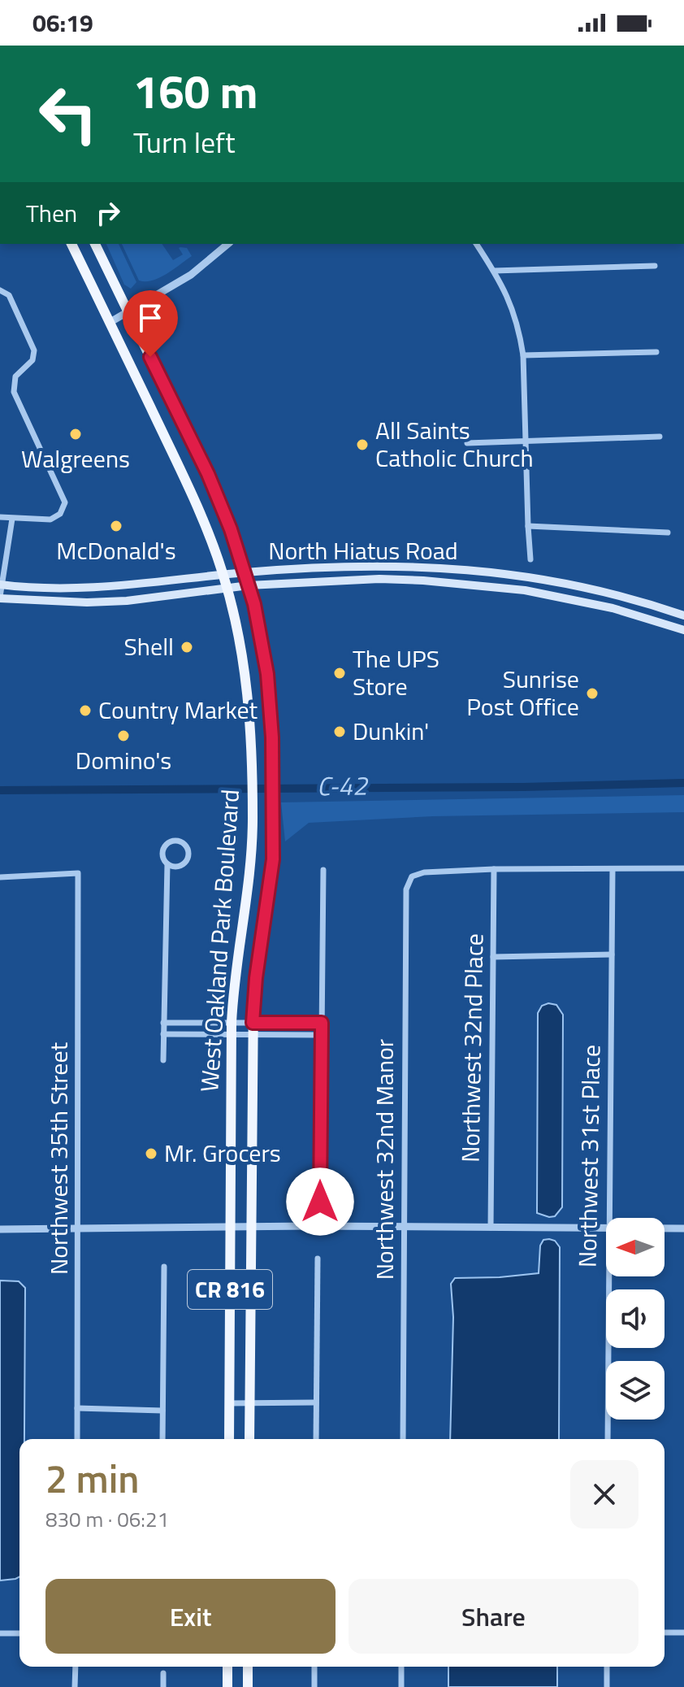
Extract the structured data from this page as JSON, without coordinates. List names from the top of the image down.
{
  "streets": {
    "main road": ["North Hiatus Road", "West Oakland Park Boulevard", "CR 816"],
    "street": [
      "Northwest 32nd Place",
      "Northwest 31st Place",
      "Northwest 35th Street",
      "Northwest 32nd Manor"
    ]
  },
  "crossings": [
    ["North Hiatus Road", "West Oakland Park Boulevard"],
    ["Northwest 32nd Place", "Northwest 32nd Manor"]
  ],
  "water": ["C-42"],
  "places": [
    "Walgreens",
    "All Saints Catholic Church",
    "McDonald's",
    "Shell",
    "The UPS Store",
    "Sunrise Post Office",
    "Country Market",
    "Dunkin'",
    "Domino's",
    "Mr. Grocers"
  ],
  "north": "left",
  "page": {
    "status": "06:19",
    "turn": ["160 m", "Turn left"],
    "then": "Then",
    "heading": ["2 min", "830 m · 06:21"],
    "buttons": ["Exit", "Share"]
  }
}
